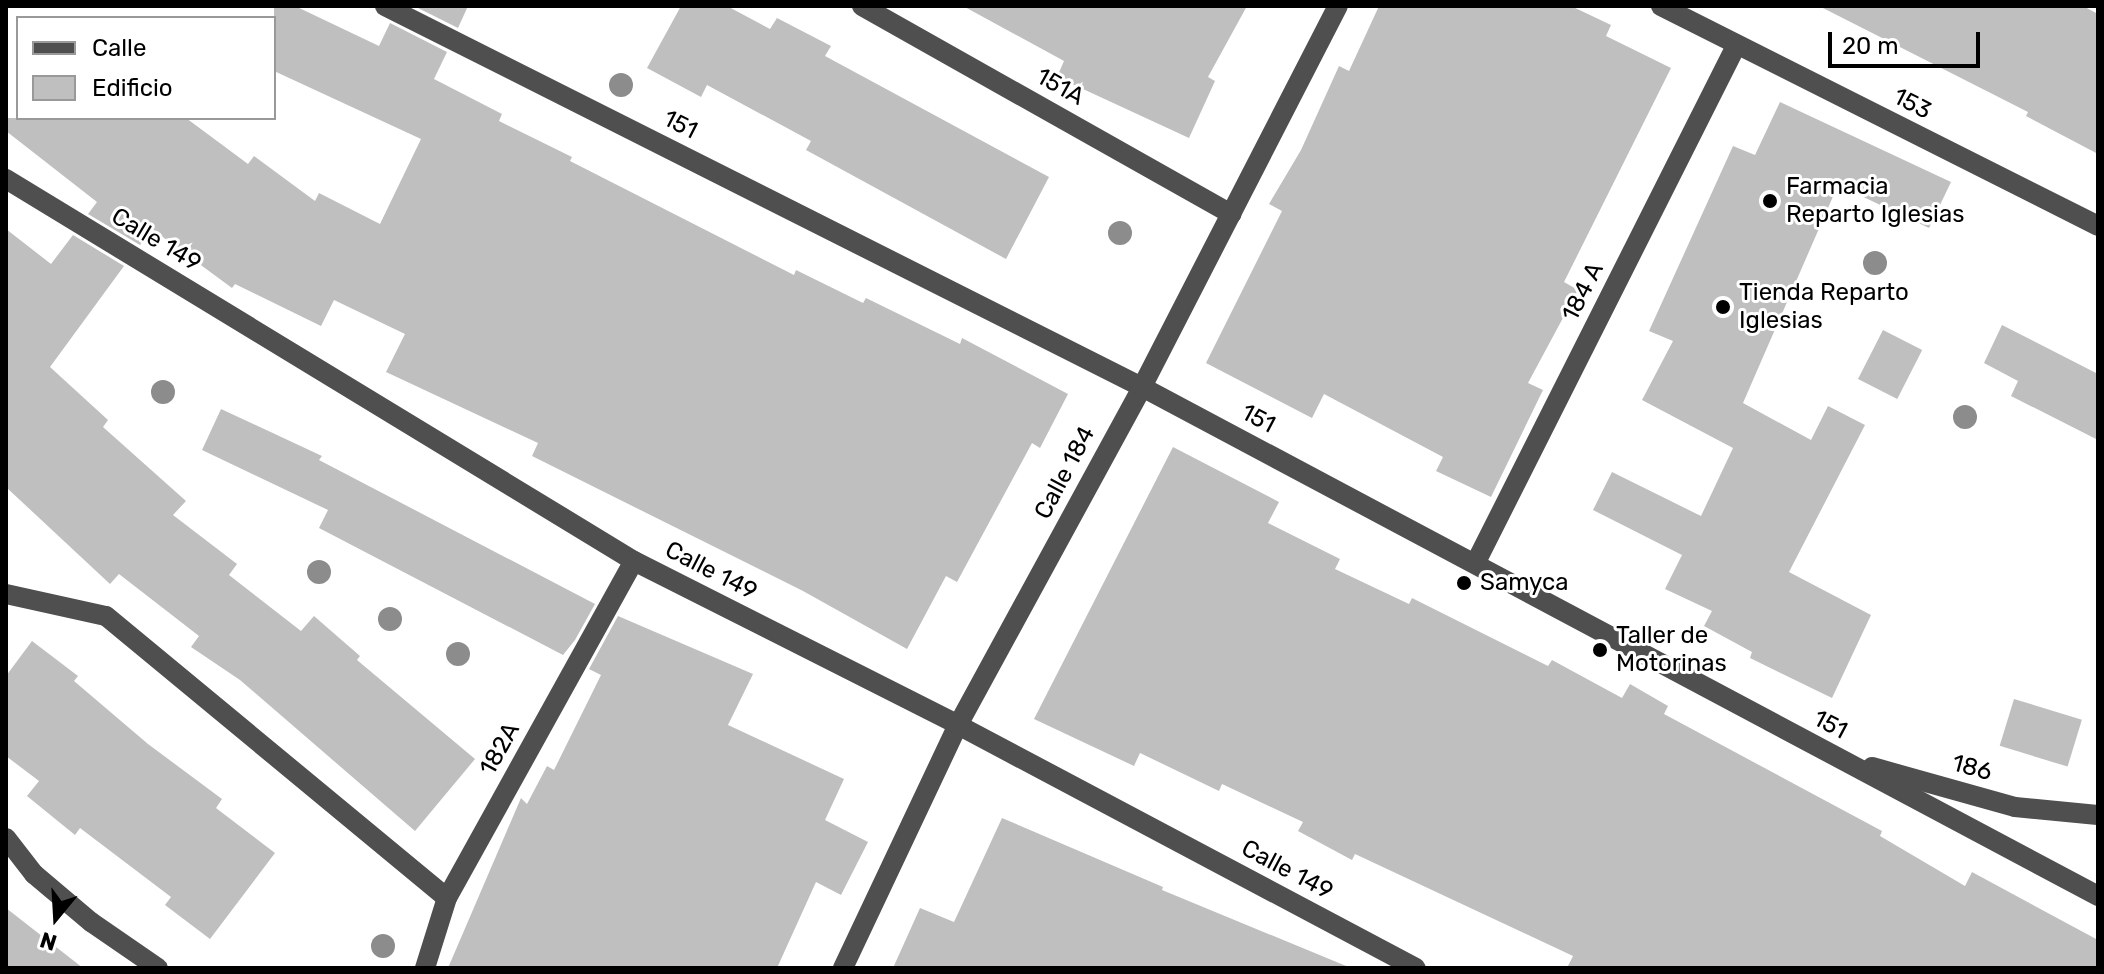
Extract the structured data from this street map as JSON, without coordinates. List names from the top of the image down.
{
  "streets": {
    "street": [
      "151A",
      "153",
      "151",
      "Calle 149",
      "184 A",
      "Calle 184",
      "182А",
      "186"
    ]
  },
  "crossings": [
    ["151A", "Calle 184"],
    ["153", "184 A"],
    ["151", "184 A"],
    ["151", "Calle 184"],
    ["151", "186"],
    ["Calle 149", "Calle 184"],
    ["Calle 149", "182А"]
  ],
  "places": [
    "Farmacia Reparto Iglesias",
    "Tienda Reparto Iglesias",
    "Samyca",
    "Taller de Motorinas"
  ],
  "legend": ["Calle", "Edificio"],
  "scale_bar": "20 m",
  "north": "bottom"
}
